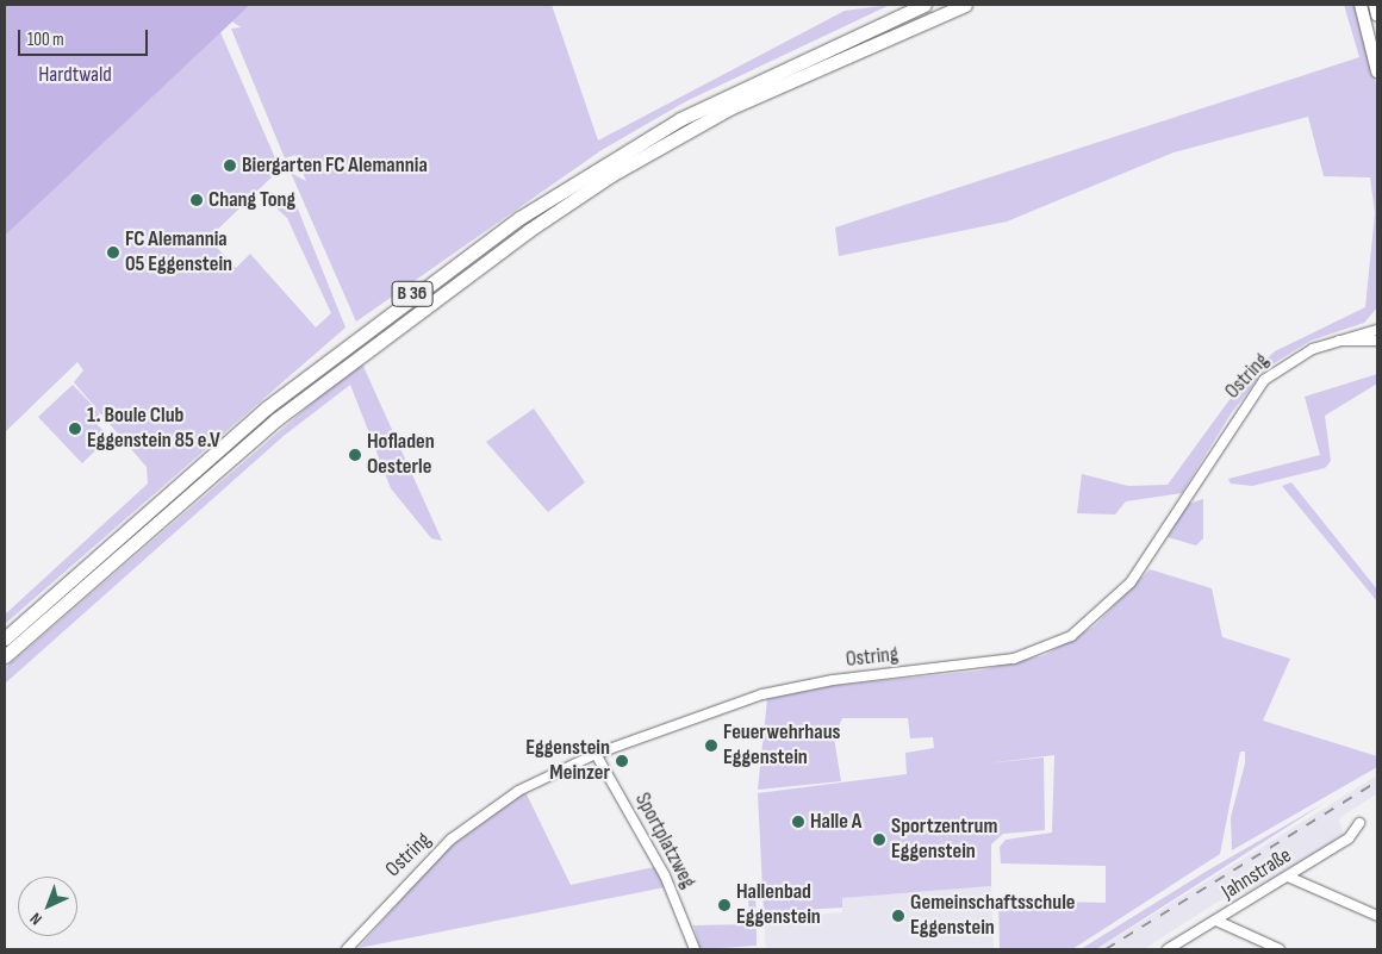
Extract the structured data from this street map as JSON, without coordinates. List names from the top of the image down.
{
  "streets": {
    "highway": ["B 36"],
    "street": ["Ostring", "Sportplatzweg", "Jahnstraße"]
  },
  "crossings": [
    ["Ostring", "Sportplatzweg"]
  ],
  "parks": ["Hardtwald"],
  "places": [
    "Biergarten FC Alemannia",
    "Chang Tong",
    "FC Alemannia 05 Eggenstein",
    "1. Boule Club Eggenstein 85 e.V",
    "Hofladen Oesterle",
    "Feuerwehrhaus Eggenstein",
    "Eggenstein Meinzer",
    "Halle A",
    "Sportzentrum Eggenstein",
    "Hallenbad Eggenstein",
    "Gemeinschaftsschule Eggenstein"
  ],
  "scale_bar": "100 m",
  "north": "bottom left"
}
